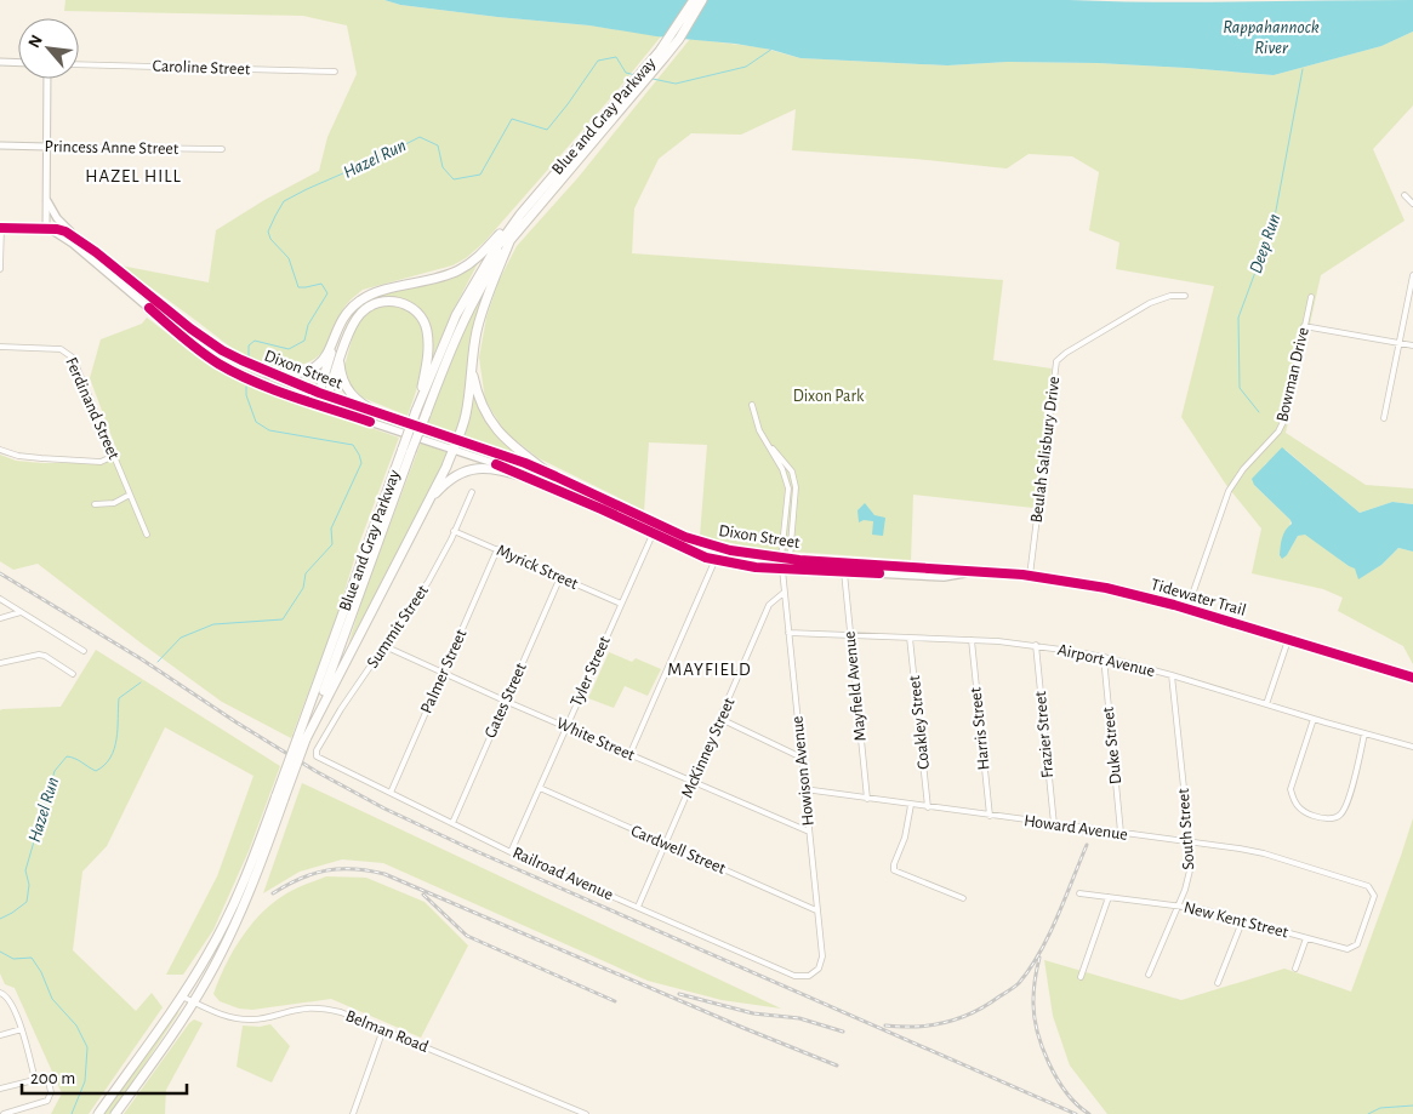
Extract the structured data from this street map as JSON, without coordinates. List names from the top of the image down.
{
  "streets": {
    "highway": ["Blue and Gray Parkway"],
    "main road": ["Dixon Street", "Tidewater Trail"],
    "street": [
      "Caroline Street",
      "Princess Anne Street",
      "Bowman Drive",
      "Ferdinand Street",
      "Beulah Salisbury Drive",
      "Myrick Street",
      "Summit Street",
      "Airport Avenue",
      "Palmer Street",
      "Tyler Street",
      "Mayfield Avenue",
      "Gates Street",
      "Coakley Street",
      "Harris Street",
      "Frazier Street",
      "White Street",
      "Duke Street",
      "McKinney Street",
      "Howison Avenue",
      "Howard Avenue",
      "South Street",
      "Cardwell Street",
      "Railroad Avenue",
      "New Kent Street",
      "Belman Road"
    ]
  },
  "crossings": [
    ["Blue and Gray Parkway", "Belman Road"],
    ["Dixon Street", "Tidewater Trail"],
    ["Dixon Street", "Tyler Street"],
    ["Dixon Street", "Mayfield Avenue"],
    ["Dixon Street", "Howison Avenue"],
    ["Bowman Drive", "Tidewater Trail"],
    ["Beulah Salisbury Drive", "Tidewater Trail"],
    ["Myrick Street", "Summit Street"],
    ["Myrick Street", "Palmer Street"],
    ["Myrick Street", "Tyler Street"],
    ["Myrick Street", "Gates Street"],
    ["Summit Street", "White Street"],
    ["Summit Street", "Railroad Avenue"],
    ["Airport Avenue", "Mayfield Avenue"],
    ["Airport Avenue", "Coakley Street"],
    ["Airport Avenue", "Harris Street"],
    ["Airport Avenue", "Frazier Street"],
    ["Airport Avenue", "Duke Street"],
    ["Airport Avenue", "Howison Avenue"],
    ["Airport Avenue", "South Street"],
    ["Palmer Street", "White Street"],
    ["Palmer Street", "Railroad Avenue"],
    ["Tyler Street", "White Street"],
    ["Tyler Street", "Cardwell Street"],
    ["Tyler Street", "Railroad Avenue"],
    ["Mayfield Avenue", "Howard Avenue"],
    ["Gates Street", "White Street"],
    ["Gates Street", "Railroad Avenue"],
    ["Coakley Street", "Howard Avenue"],
    ["Harris Street", "Howard Avenue"],
    ["Frazier Street", "Howard Avenue"],
    ["White Street", "McKinney Street"],
    ["White Street", "Howison Avenue"],
    ["Duke Street", "Howard Avenue"],
    ["McKinney Street", "Howison Avenue"],
    ["McKinney Street", "Cardwell Street"],
    ["McKinney Street", "Railroad Avenue"],
    ["Howison Avenue", "Howard Avenue"],
    ["Howison Avenue", "Cardwell Street"],
    ["Howison Avenue", "Railroad Avenue"],
    ["Howard Avenue", "South Street"],
    ["Howard Avenue", "New Kent Street"],
    ["South Street", "New Kent Street"]
  ],
  "districts": ["HAZEL HILL", "MAYFIELD"],
  "water": ["Rappahannock River", "Hazel Run", "Deep Run"],
  "parks": ["Dixon Park"],
  "scale_bar": "200 m",
  "north": "top left"
}
